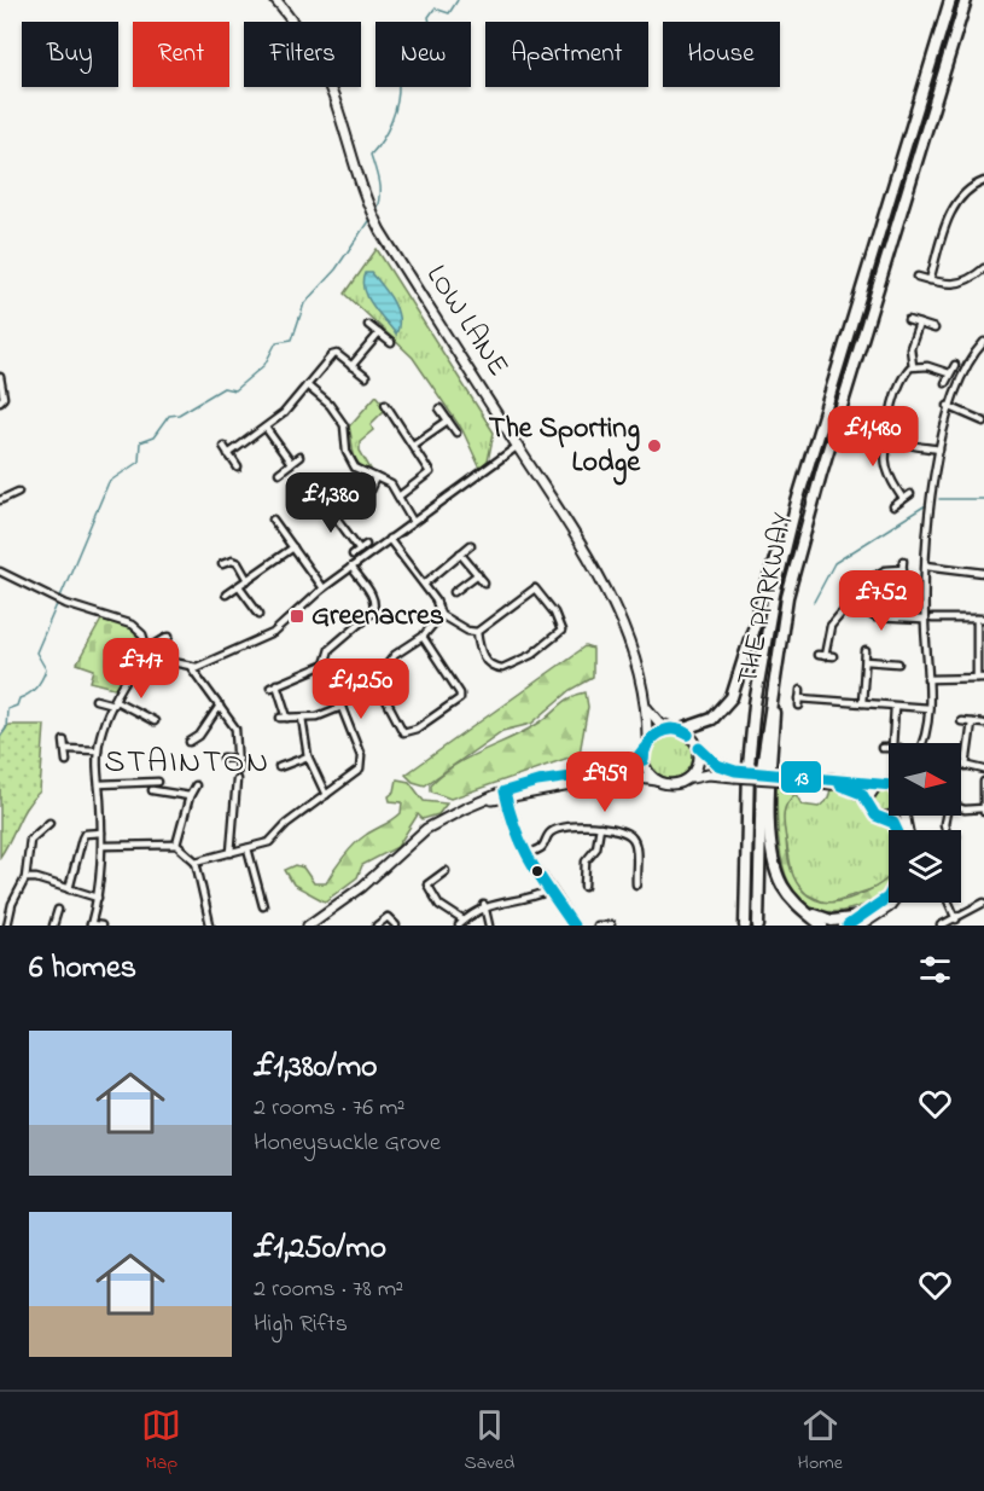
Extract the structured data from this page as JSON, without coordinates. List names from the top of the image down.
{
  "streets": {
    "highway": ["THE PARKWAY"],
    "main road": ["LOW LANE"]
  },
  "districts": ["STAINTON"],
  "places": {
    "other": ["The Sporting Lodge"],
    "transit": ["Greenacres"]
  },
  "lines": ["transit line 13"],
  "north": "right",
  "page": {
    "chip": [
      "Buy",
      "Rent",
      "Filters",
      "New",
      "Apartment",
      "House"
    ],
    "price": [
      "£1,480",
      "£1,380",
      "£752",
      "£717",
      "£1,250",
      "£959"
    ],
    "heading": "6 homes",
    "list": [
      {
        "name": "£1,380/mo",
        "note": "2 rooms · 76 m² · Honeysuckle Grove"
      },
      {
        "name": "£1,250/mo",
        "note": "2 rooms · 78 m² · High Rifts"
      }
    ],
    "tabs": ["Map", "Saved", "Home"]
  }
}
